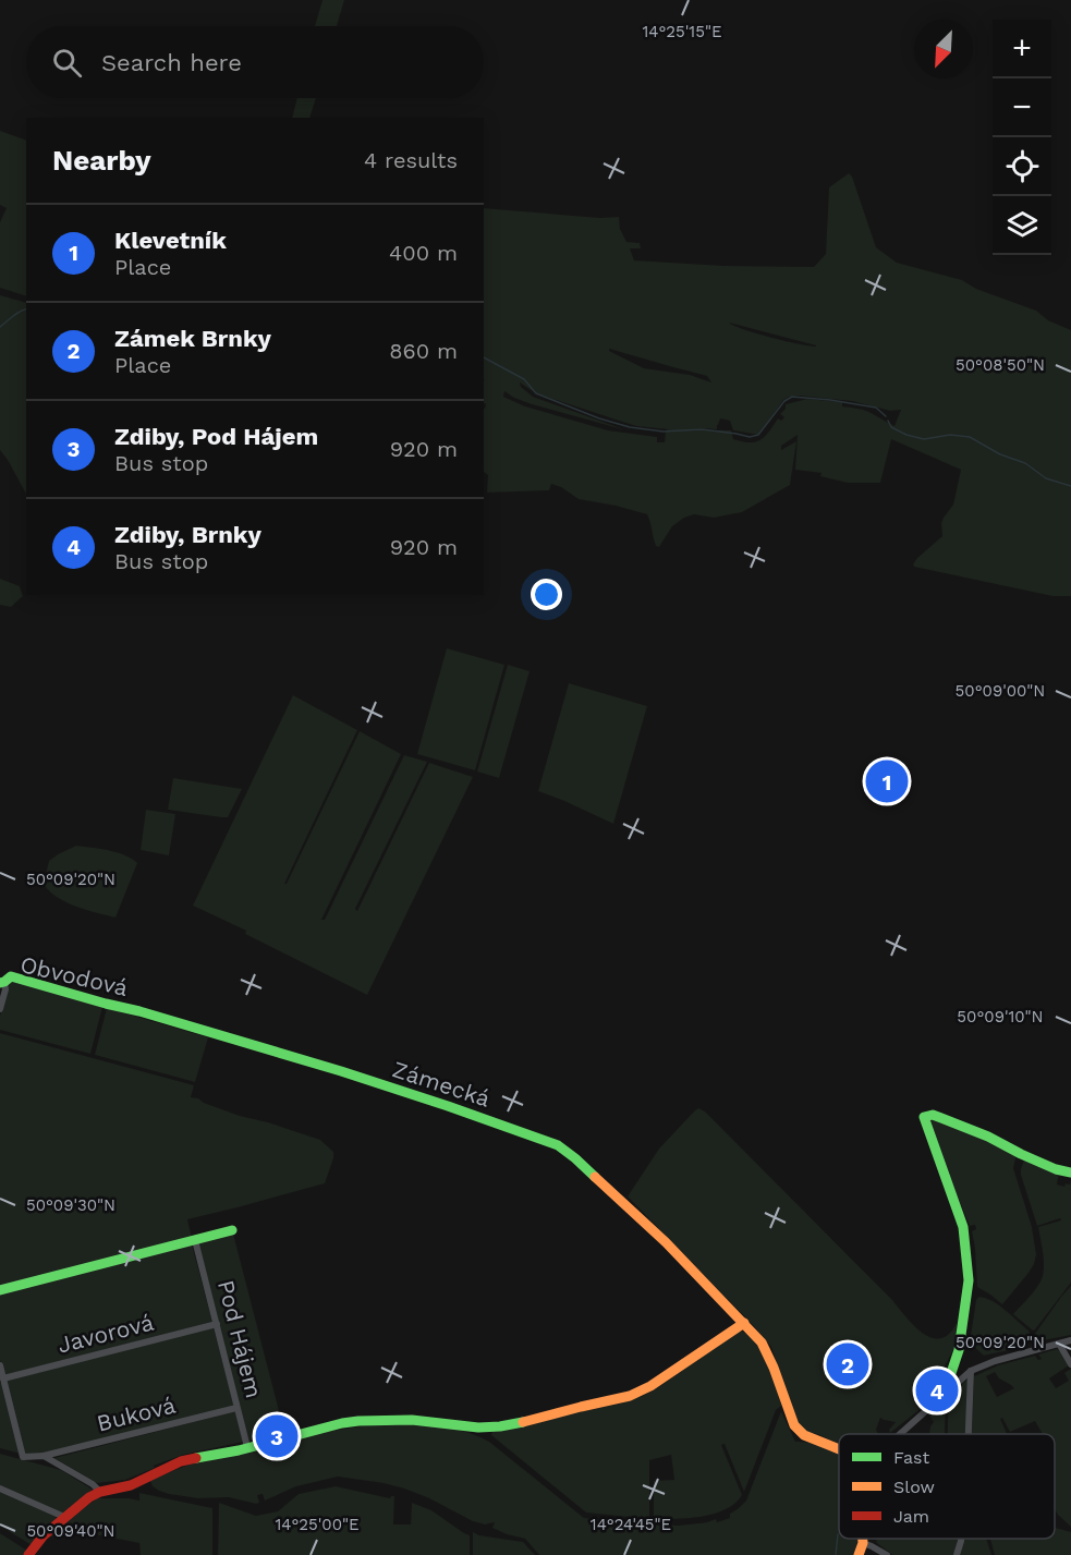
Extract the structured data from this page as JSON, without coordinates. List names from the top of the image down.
{
  "streets": {
    "street": [
      "Obvodová",
      "Zámecká",
      "Javorová",
      "Pod Hájem",
      "Buková"
    ]
  },
  "crossings": [
    ["Obvodová", "Zámecká"],
    ["Javorová", "Pod Hájem"],
    ["Javorová", "Buková"],
    ["Pod Hájem", "Buková"]
  ],
  "legend": ["Fast", "Slow", "Jam"],
  "north": "bottom left",
  "page": {
    "map_buttons": ["+", "−"],
    "search": "Search here",
    "heading": ["Nearby", "4 results"],
    "list": [
      {
        "mark": "1",
        "name": "Klevetník",
        "note": "Place",
        "value": "400 m"
      },
      {
        "mark": "2",
        "name": "Zámek Brnky",
        "note": "Place",
        "value": "860 m"
      },
      {
        "mark": "3",
        "name": "Zdiby, Pod Hájem",
        "note": "Bus stop",
        "value": "920 m"
      },
      {
        "mark": "4",
        "name": "Zdiby, Brnky",
        "note": "Bus stop",
        "value": "920 m"
      }
    ],
    "pins": [
      "1",
      "2",
      "4",
      "3"
    ]
  },
  "coordinates": [
    "14°25'15\"E",
    "50°08'50\"N",
    "50°09'00\"N",
    "50°09'20\"N",
    "50°09'10\"N",
    "50°09'30\"N",
    "14°25'00\"E",
    "14°24'45\"E",
    "50°09'40\"N"
  ]
}
